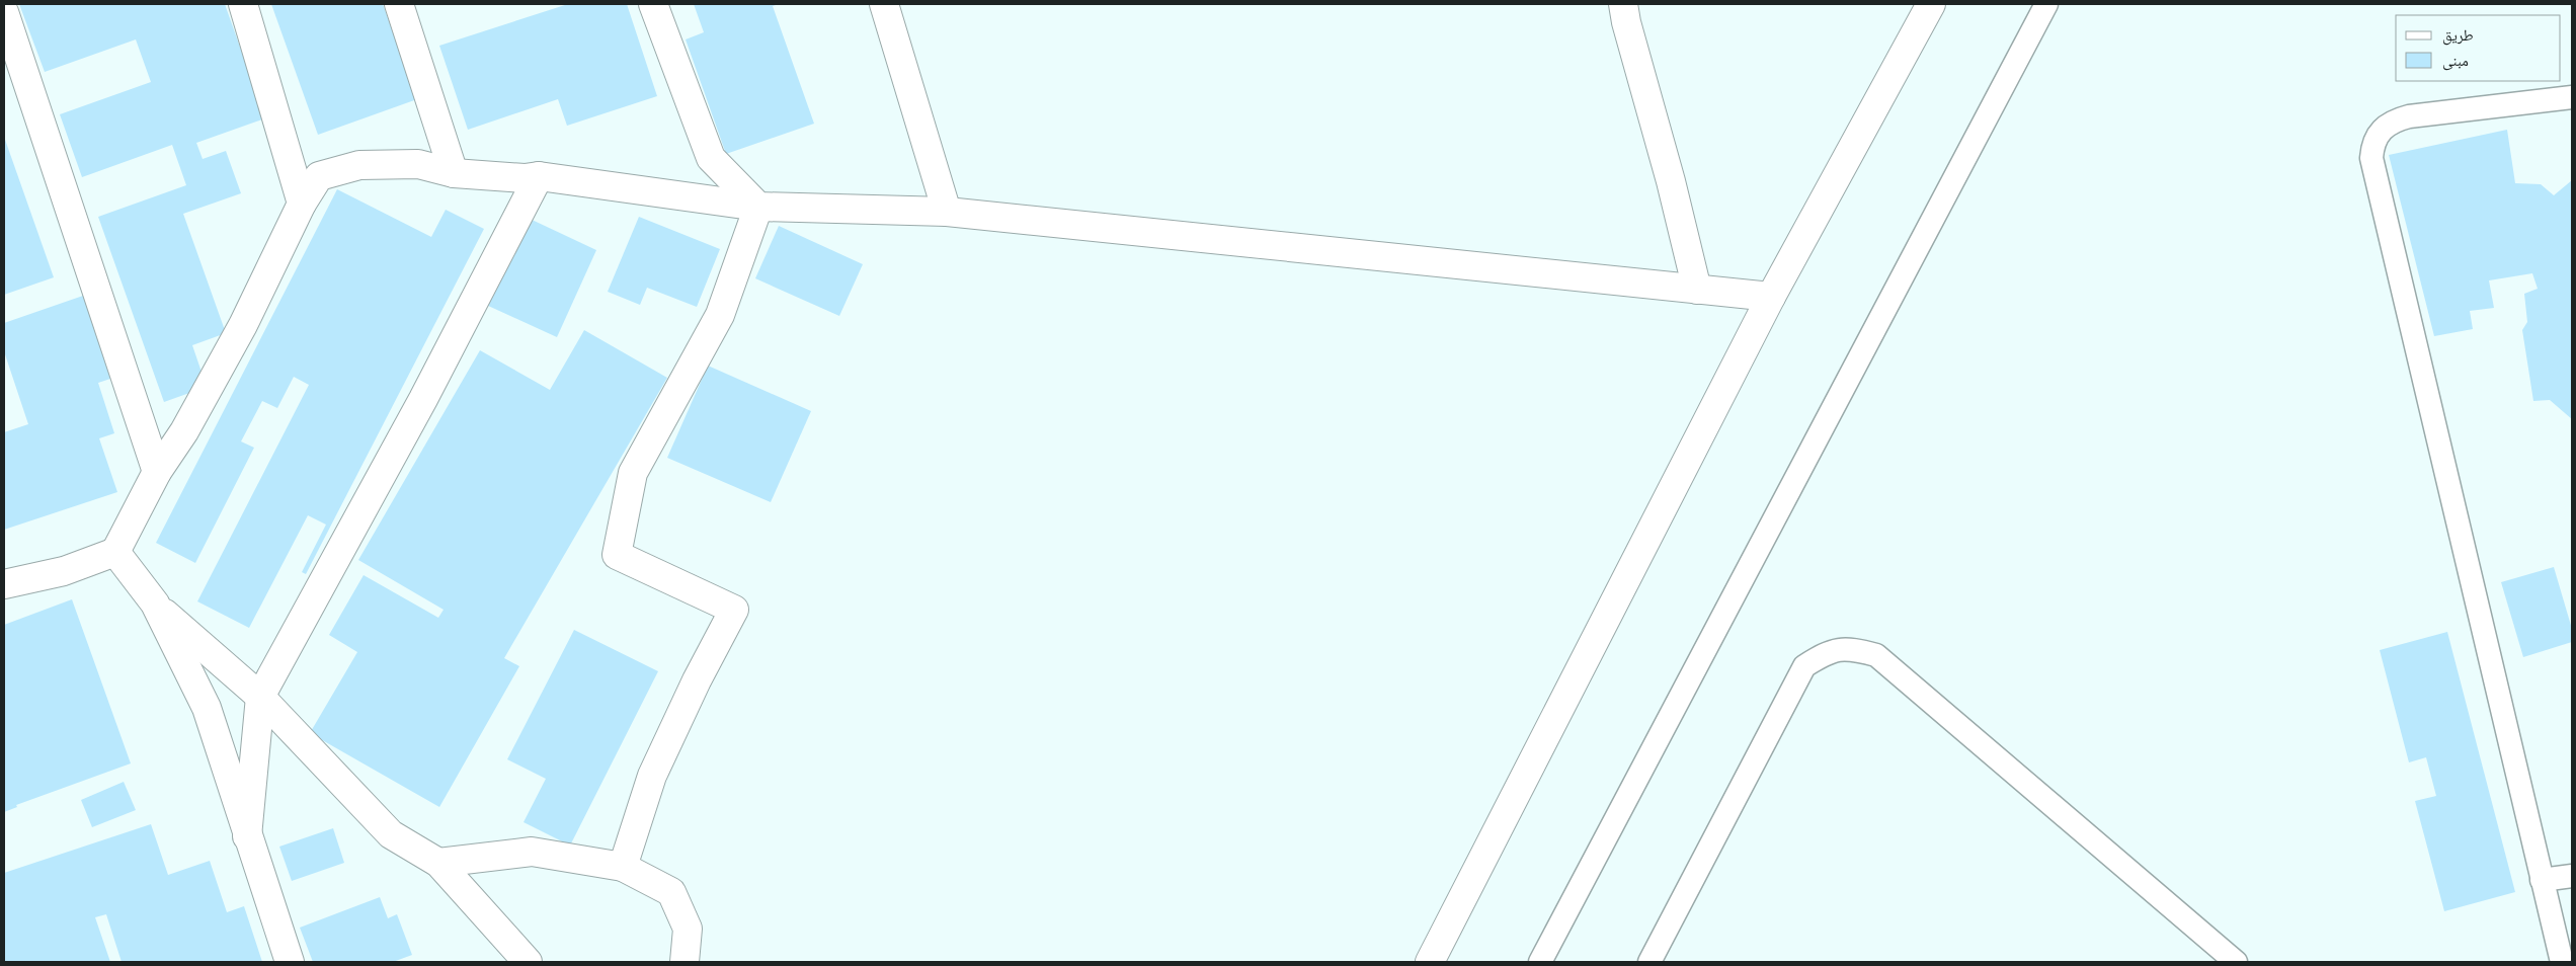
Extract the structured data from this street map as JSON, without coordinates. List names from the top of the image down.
{
  "legend": ["طريق", "مبنى"]
}
